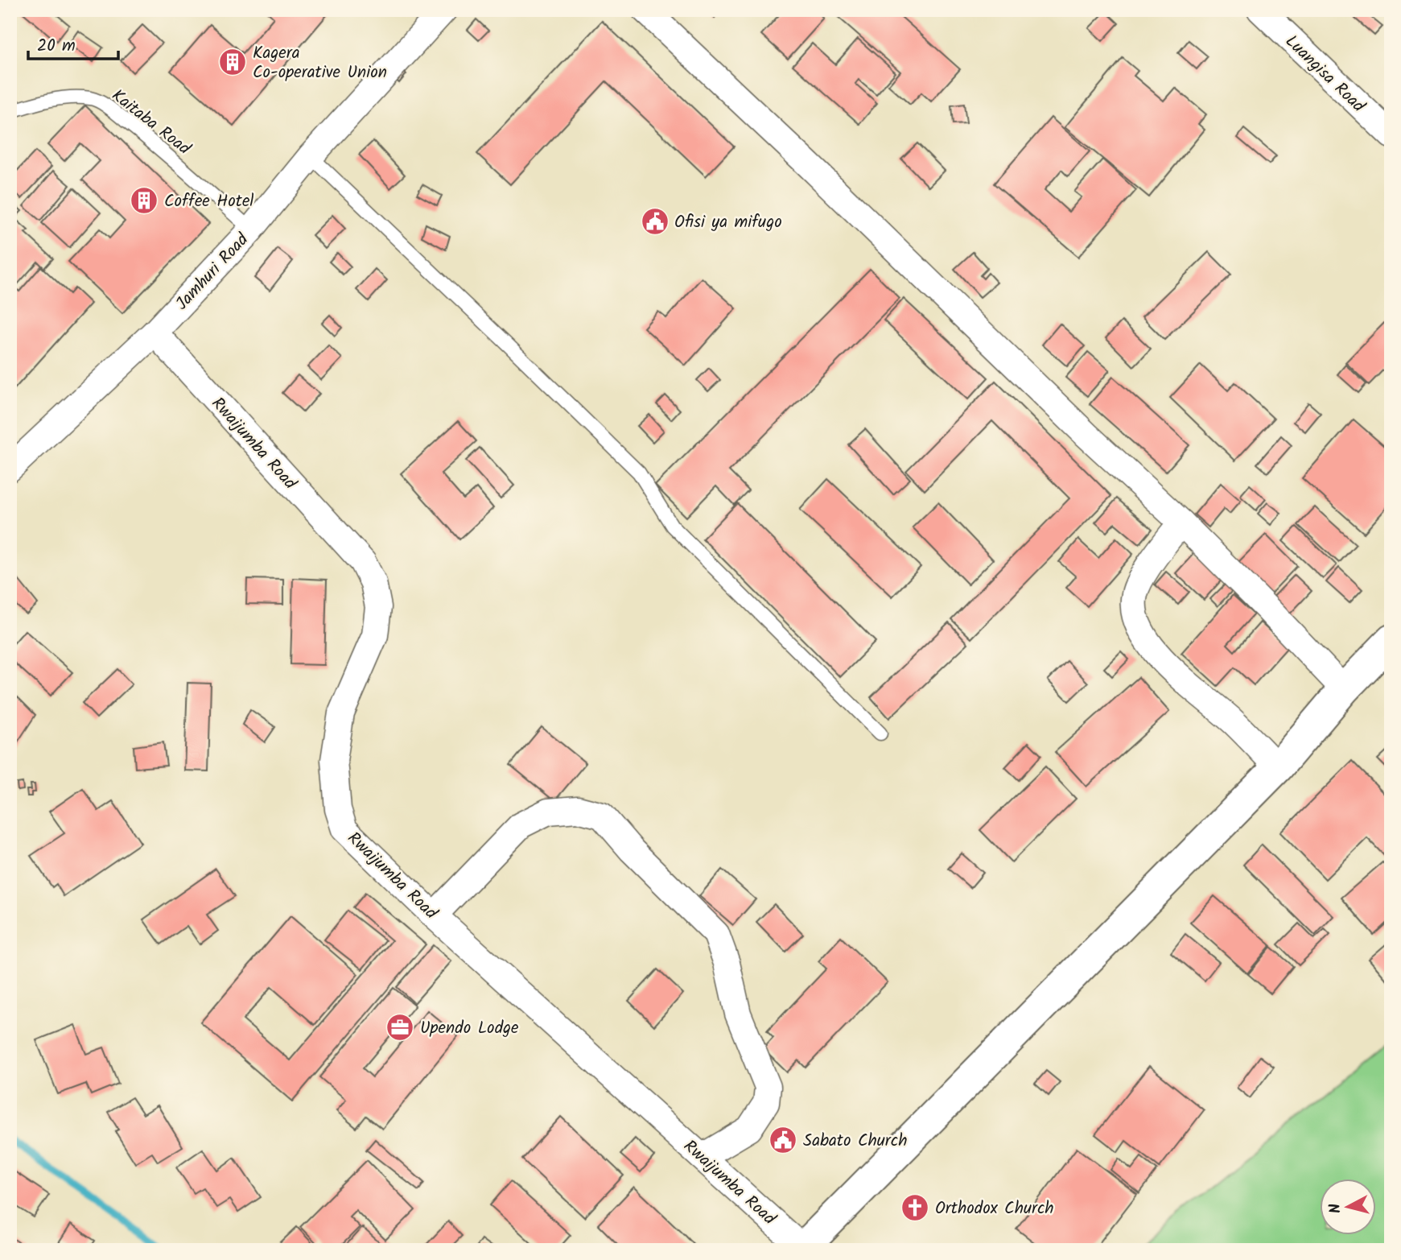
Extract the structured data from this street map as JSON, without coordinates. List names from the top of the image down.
{
  "streets": {
    "street": ["Luangisa Road", "Jamhuri Road", "Rwaijumba Road"],
    "lane": ["Kaitaba Road"]
  },
  "crossings": [
    ["Kaitaba Road", "Jamhuri Road"],
    ["Jamhuri Road", "Rwaijumba Road"]
  ],
  "places": {
    "building": ["Kagera Co-operative Union", "Coffee Hotel"],
    "public building": ["Ofisi ya mifugo", "Sabato Church"],
    "office": ["Upendo Lodge"],
    "church": ["Orthodox Church"]
  },
  "scale_bar": "20 m",
  "north": "left"
}
